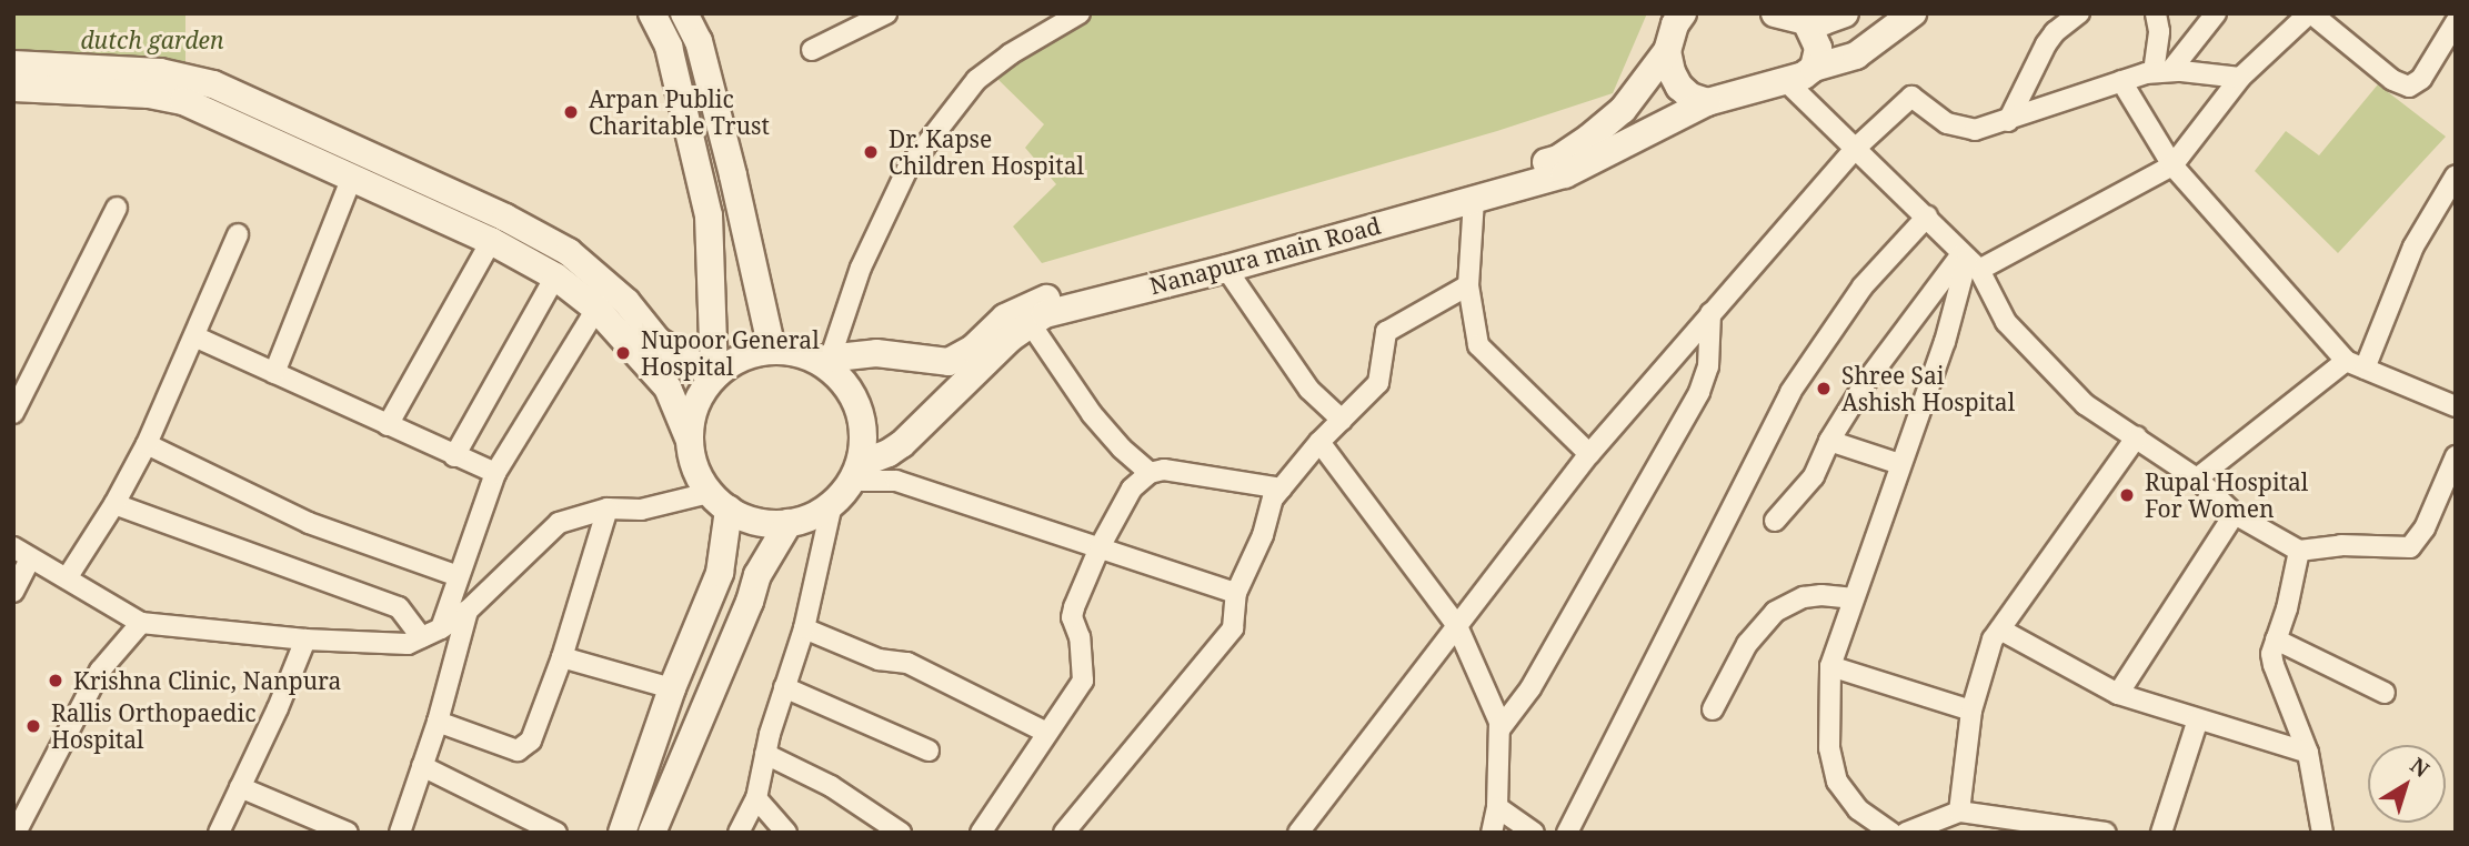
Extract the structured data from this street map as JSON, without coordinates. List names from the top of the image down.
{
  "streets": {
    "main road": ["Nanapura main Road"]
  },
  "parks": ["dutch garden"],
  "places": [
    "Arpan Public Charitable Trust",
    "Dr. Kapse Children Hospital",
    "Nupoor General Hospital",
    "Shree Sai Ashish Hospital",
    "Rupal Hospital For Women",
    "Krishna Clinic, Nanpura",
    "Rallis Orthopaedic Hospital"
  ],
  "north": "top right"
}
